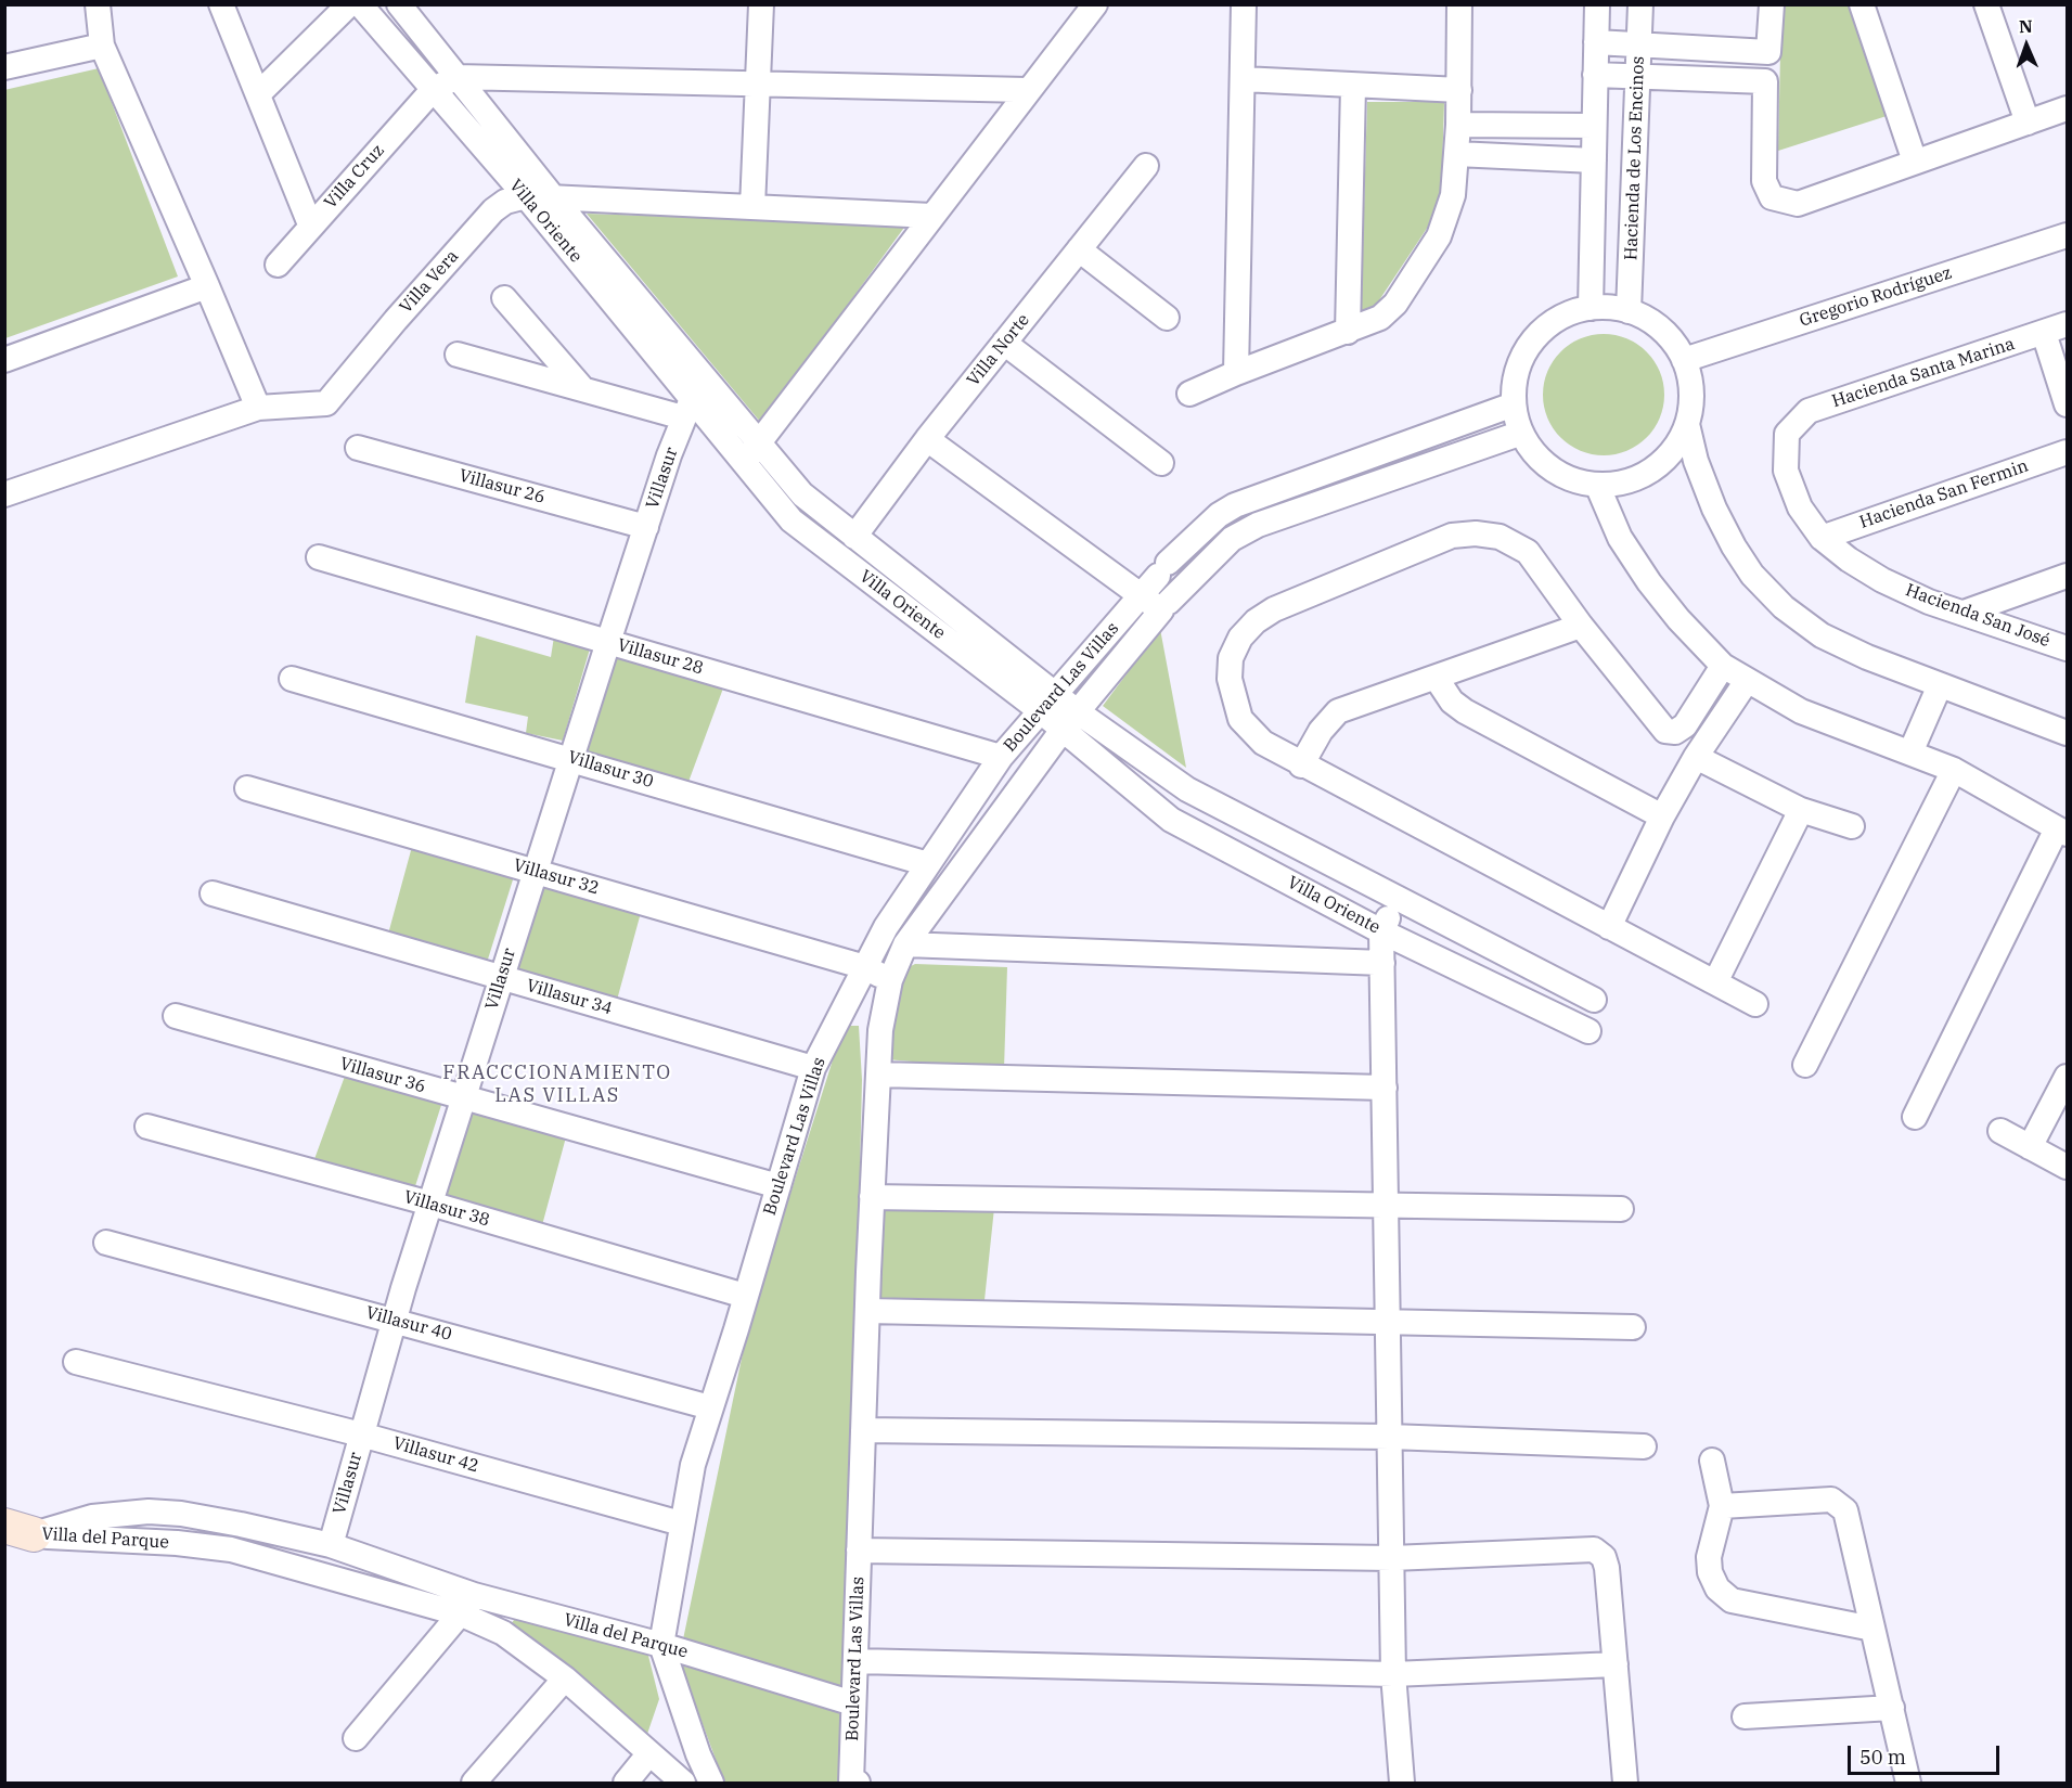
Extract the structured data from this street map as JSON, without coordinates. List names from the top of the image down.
{
  "streets": {
    "street": [
      "Hacienda de Los Encinos",
      "Villa Cruz",
      "Villa Oriente",
      "Villa Vera",
      "Gregorio Rodríguez",
      "Villa Norte",
      "Hacienda Santa Marina",
      "Villasur",
      "Villasur 26",
      "Hacienda San Fermin",
      "Hacienda San José",
      "Villasur 28",
      "Boulevard Las Villas",
      "Villasur 30",
      "Villasur 32",
      "Villasur 34",
      "Villasur 36",
      "Villasur 38",
      "Villasur 40",
      "Villasur 42",
      "Villa del Parque"
    ]
  },
  "crossings": [
    ["Hacienda de Los Encinos", "Gregorio Rodríguez"],
    ["Hacienda de Los Encinos", "Boulevard Las Villas"],
    ["Villa Cruz", "Villa Oriente"],
    ["Villa Oriente", "Villa Vera"],
    ["Villa Oriente", "Villa Norte"],
    ["Villa Oriente", "Villasur"],
    ["Villa Oriente", "Boulevard Las Villas"],
    ["Gregorio Rodríguez", "Boulevard Las Villas"],
    ["Hacienda Santa Marina", "Hacienda San José"],
    ["Villasur", "Villasur 26"],
    ["Villasur", "Villasur 28"],
    ["Villasur", "Villasur 30"],
    ["Villasur", "Villasur 32"],
    ["Villasur", "Villasur 34"],
    ["Villasur", "Villasur 36"],
    ["Villasur", "Villasur 38"],
    ["Villasur", "Villasur 40"],
    ["Villasur", "Villasur 42"],
    ["Villasur", "Villa del Parque"],
    ["Hacienda San Fermin", "Hacienda San José"],
    ["Villasur 28", "Boulevard Las Villas"],
    ["Boulevard Las Villas", "Villasur 30"],
    ["Boulevard Las Villas", "Villasur 32"],
    ["Boulevard Las Villas", "Villasur 34"],
    ["Boulevard Las Villas", "Villasur 36"],
    ["Boulevard Las Villas", "Villasur 38"],
    ["Boulevard Las Villas", "Villasur 40"],
    ["Boulevard Las Villas", "Villasur 42"],
    ["Boulevard Las Villas", "Villa del Parque"]
  ],
  "districts": ["FRACCCIONAMIENTO LAS VILLAS"],
  "scale_bar": "50 m",
  "north": "top"
}
